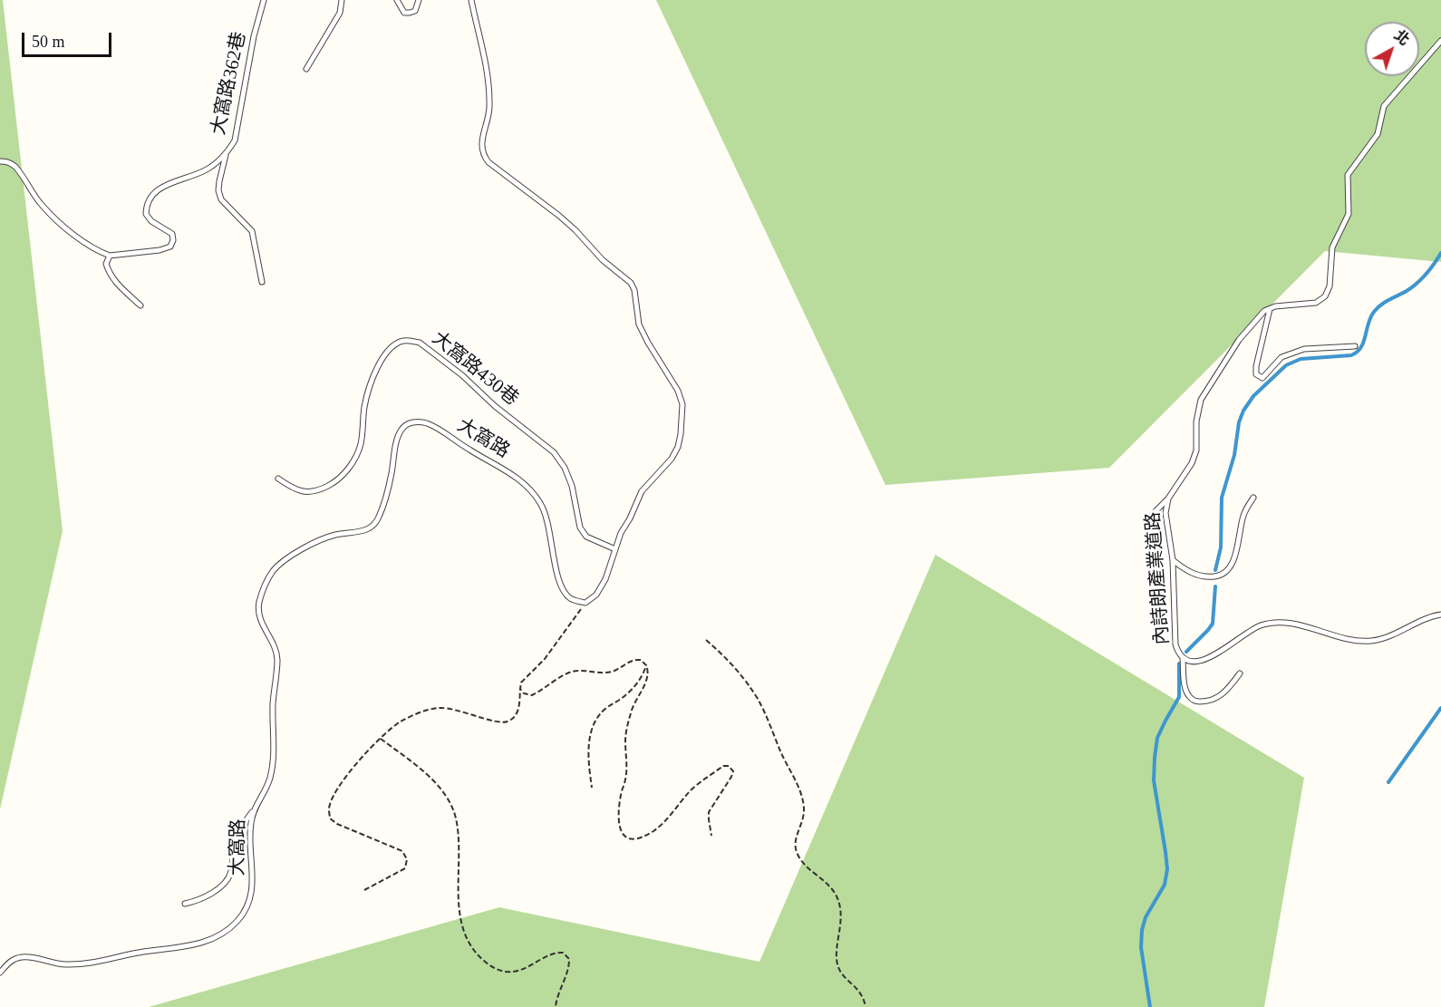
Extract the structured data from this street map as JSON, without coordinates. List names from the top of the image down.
{
  "streets": {
    "lane": [
      "大窩路362巷",
      "大窩路430巷",
      "大窩路",
      "內詩朗產業道路"
    ]
  },
  "scale_bar": "50 m",
  "north": "top right"
}
